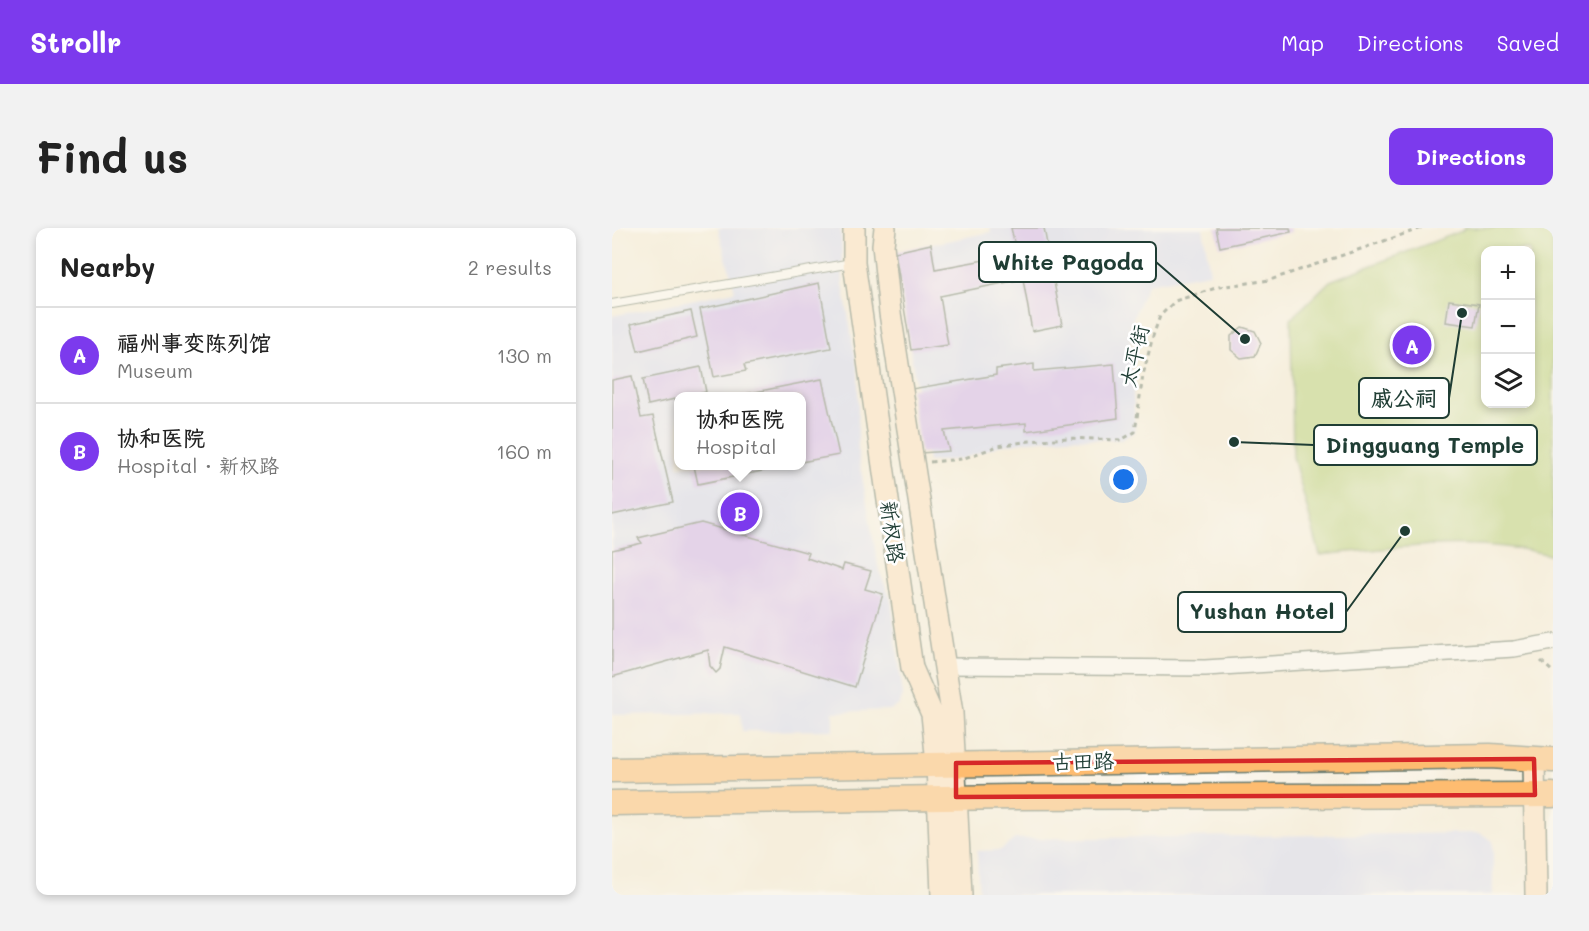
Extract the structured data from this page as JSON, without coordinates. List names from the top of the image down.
{
  "streets": {
    "main road": ["古田路"],
    "street": ["新权路"],
    "path": ["太平街"]
  },
  "crossings": [
    ["新权路", "古田路"]
  ],
  "places": [
    "戚公祠",
    "White Pagoda",
    "Dingguang Temple",
    "Yushan Hotel"
  ],
  "page": {
    "header": "Strollr",
    "nav": ["Map", "Directions", "Saved"],
    "buttons": "Directions",
    "title": "Find us",
    "heading": ["Nearby", "2 results"],
    "map_buttons": ["+", "−"],
    "list": [
      {
        "mark": "A",
        "name": "福州事变陈列馆",
        "note": "Museum",
        "value": "130 m"
      },
      {
        "mark": "B",
        "name": "协和医院",
        "note": "Hospital · 新权路",
        "value": "160 m"
      }
    ],
    "pins": ["A", "B"],
    "popup": ["协和医院", "Hospital"]
  }
}
